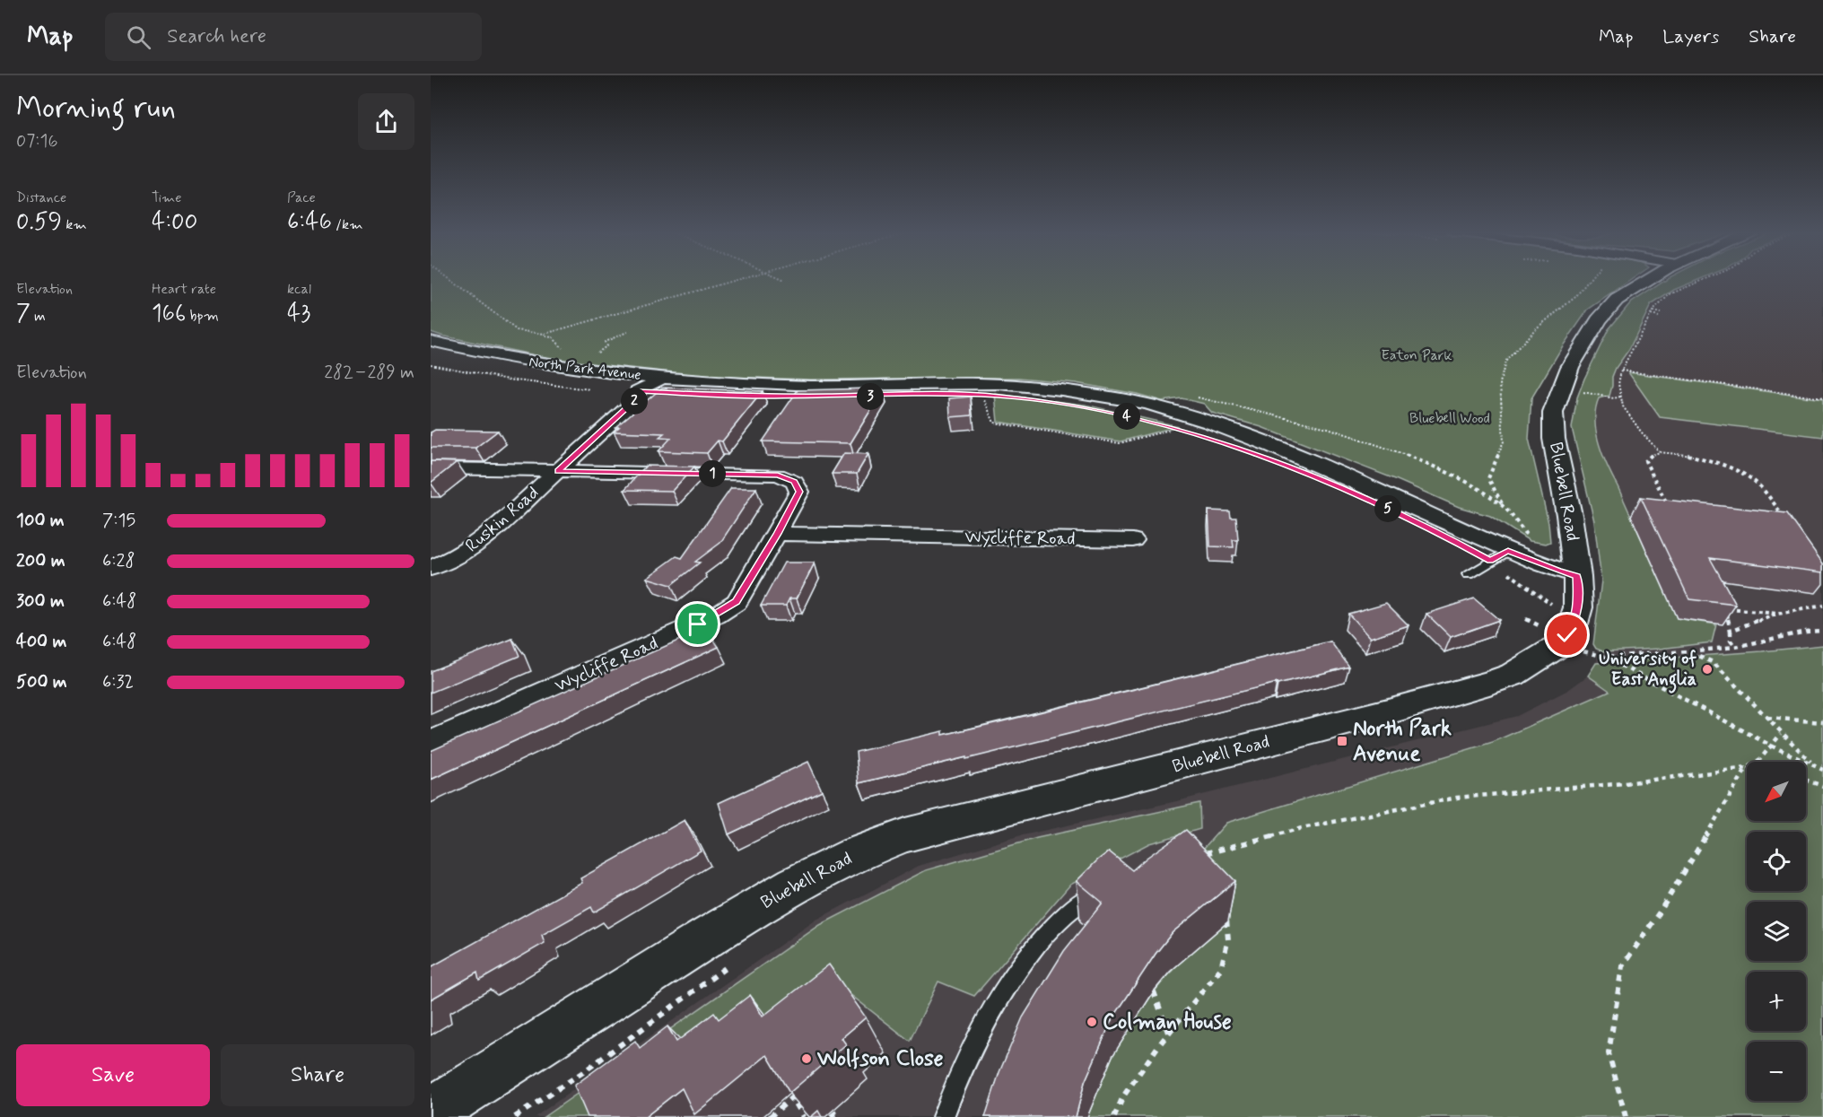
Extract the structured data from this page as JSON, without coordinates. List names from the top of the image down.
{
  "streets": {
    "street": [
      "North Park Avenue",
      "Bluebell Road",
      "Ruskin Road",
      "Wycliffe Road"
    ]
  },
  "crossings": [
    ["North Park Avenue", "Bluebell Road"],
    ["North Park Avenue", "Ruskin Road"],
    ["Ruskin Road", "Wycliffe Road"]
  ],
  "parks": ["Eaton Park", "Bluebell Wood"],
  "places": {
    "other": ["University of East Anglia", "Colman House", "Wolfson Close"],
    "transit": ["North Park Avenue"]
  },
  "north": "bottom left",
  "page": {
    "header": "Map",
    "search": "Search here",
    "nav": ["Map", "Layers", "Share"],
    "heading": ["Morning run", "07:16"],
    "stats": [
      ["Distance", "0.59 km"],
      ["Time", "4:00"],
      ["Pace", "6:46 /km"],
      ["Elevation", "7 m"],
      ["Heart rate", "166 bpm"],
      ["kcal", "43"]
    ],
    "chart": ["Elevation", "282–289 m"],
    "pins": [
      "3",
      "2",
      "4",
      "1",
      "5"
    ],
    "list": [
      {
        "name": "100 m",
        "note": "7:15"
      },
      {
        "name": "200 m",
        "note": "6:28"
      },
      {
        "name": "300 m",
        "note": "6:48"
      },
      {
        "name": "400 m",
        "note": "6:48"
      },
      {
        "name": "500 m",
        "note": "6:32"
      }
    ],
    "map_buttons": ["+", "−"],
    "buttons": ["Save", "Share"]
  }
}
